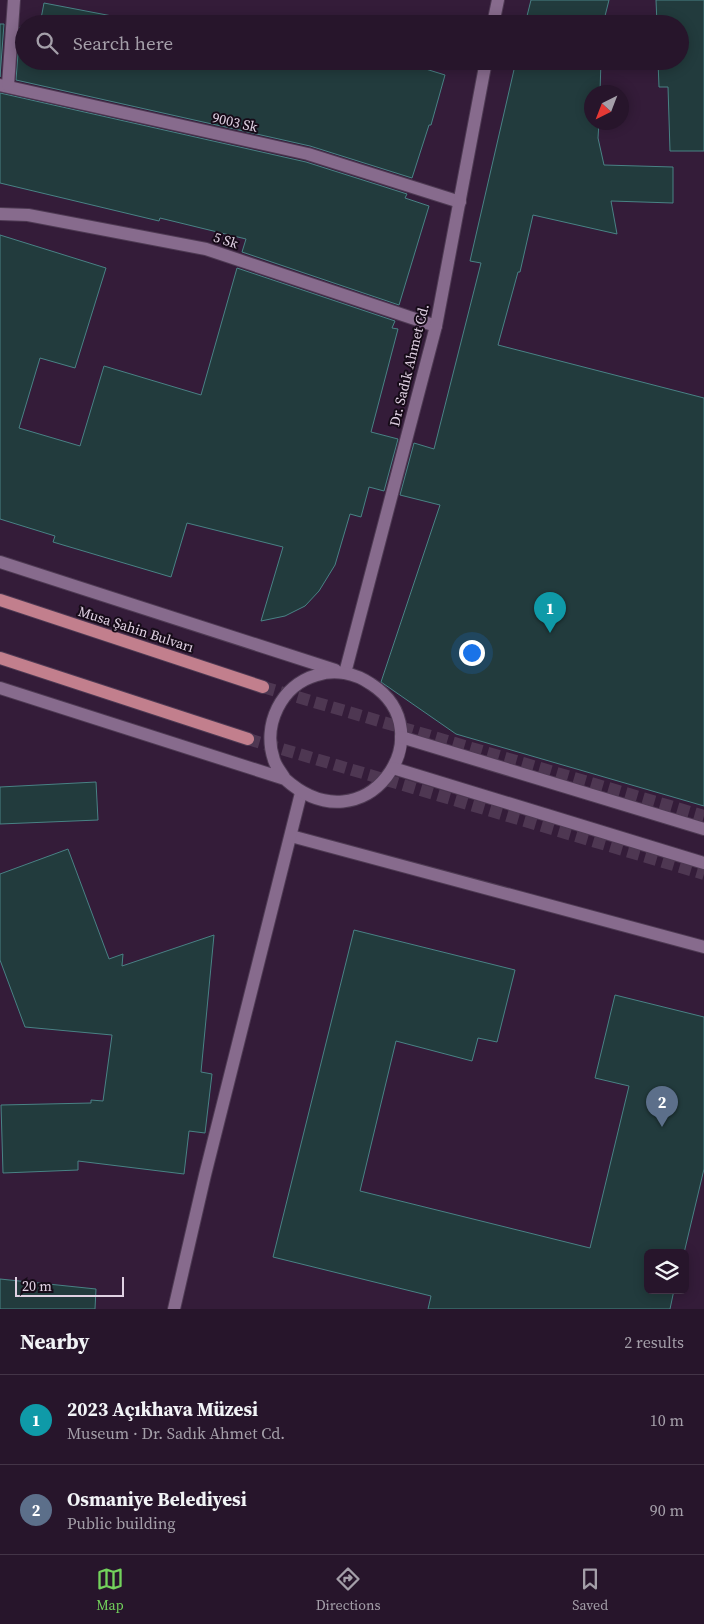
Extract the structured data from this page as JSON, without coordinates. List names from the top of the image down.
{
  "streets": {
    "main road": ["Musa Şahin Bulvarı"],
    "street": ["9003 Sk", "5 Sk", "Dr. Sadık Ahmet Cd."]
  },
  "crossings": [
    ["9003 Sk", "Dr. Sadık Ahmet Cd."],
    ["5 Sk", "Dr. Sadık Ahmet Cd."]
  ],
  "scale_bar": "20 m",
  "north": "bottom left",
  "page": {
    "search": "Search here",
    "pins": ["1", "2"],
    "scale": "20 m",
    "heading": ["Nearby", "2 results"],
    "list": [
      {
        "mark": "1",
        "name": "2023 Açıkhava Müzesi",
        "note": "Museum · Dr. Sadık Ahmet Cd.",
        "value": "10 m"
      },
      {
        "mark": "2",
        "name": "Osmaniye Belediyesi",
        "note": "Public building",
        "value": "90 m"
      }
    ],
    "nav": ["Map", "Directions", "Saved"]
  }
}
